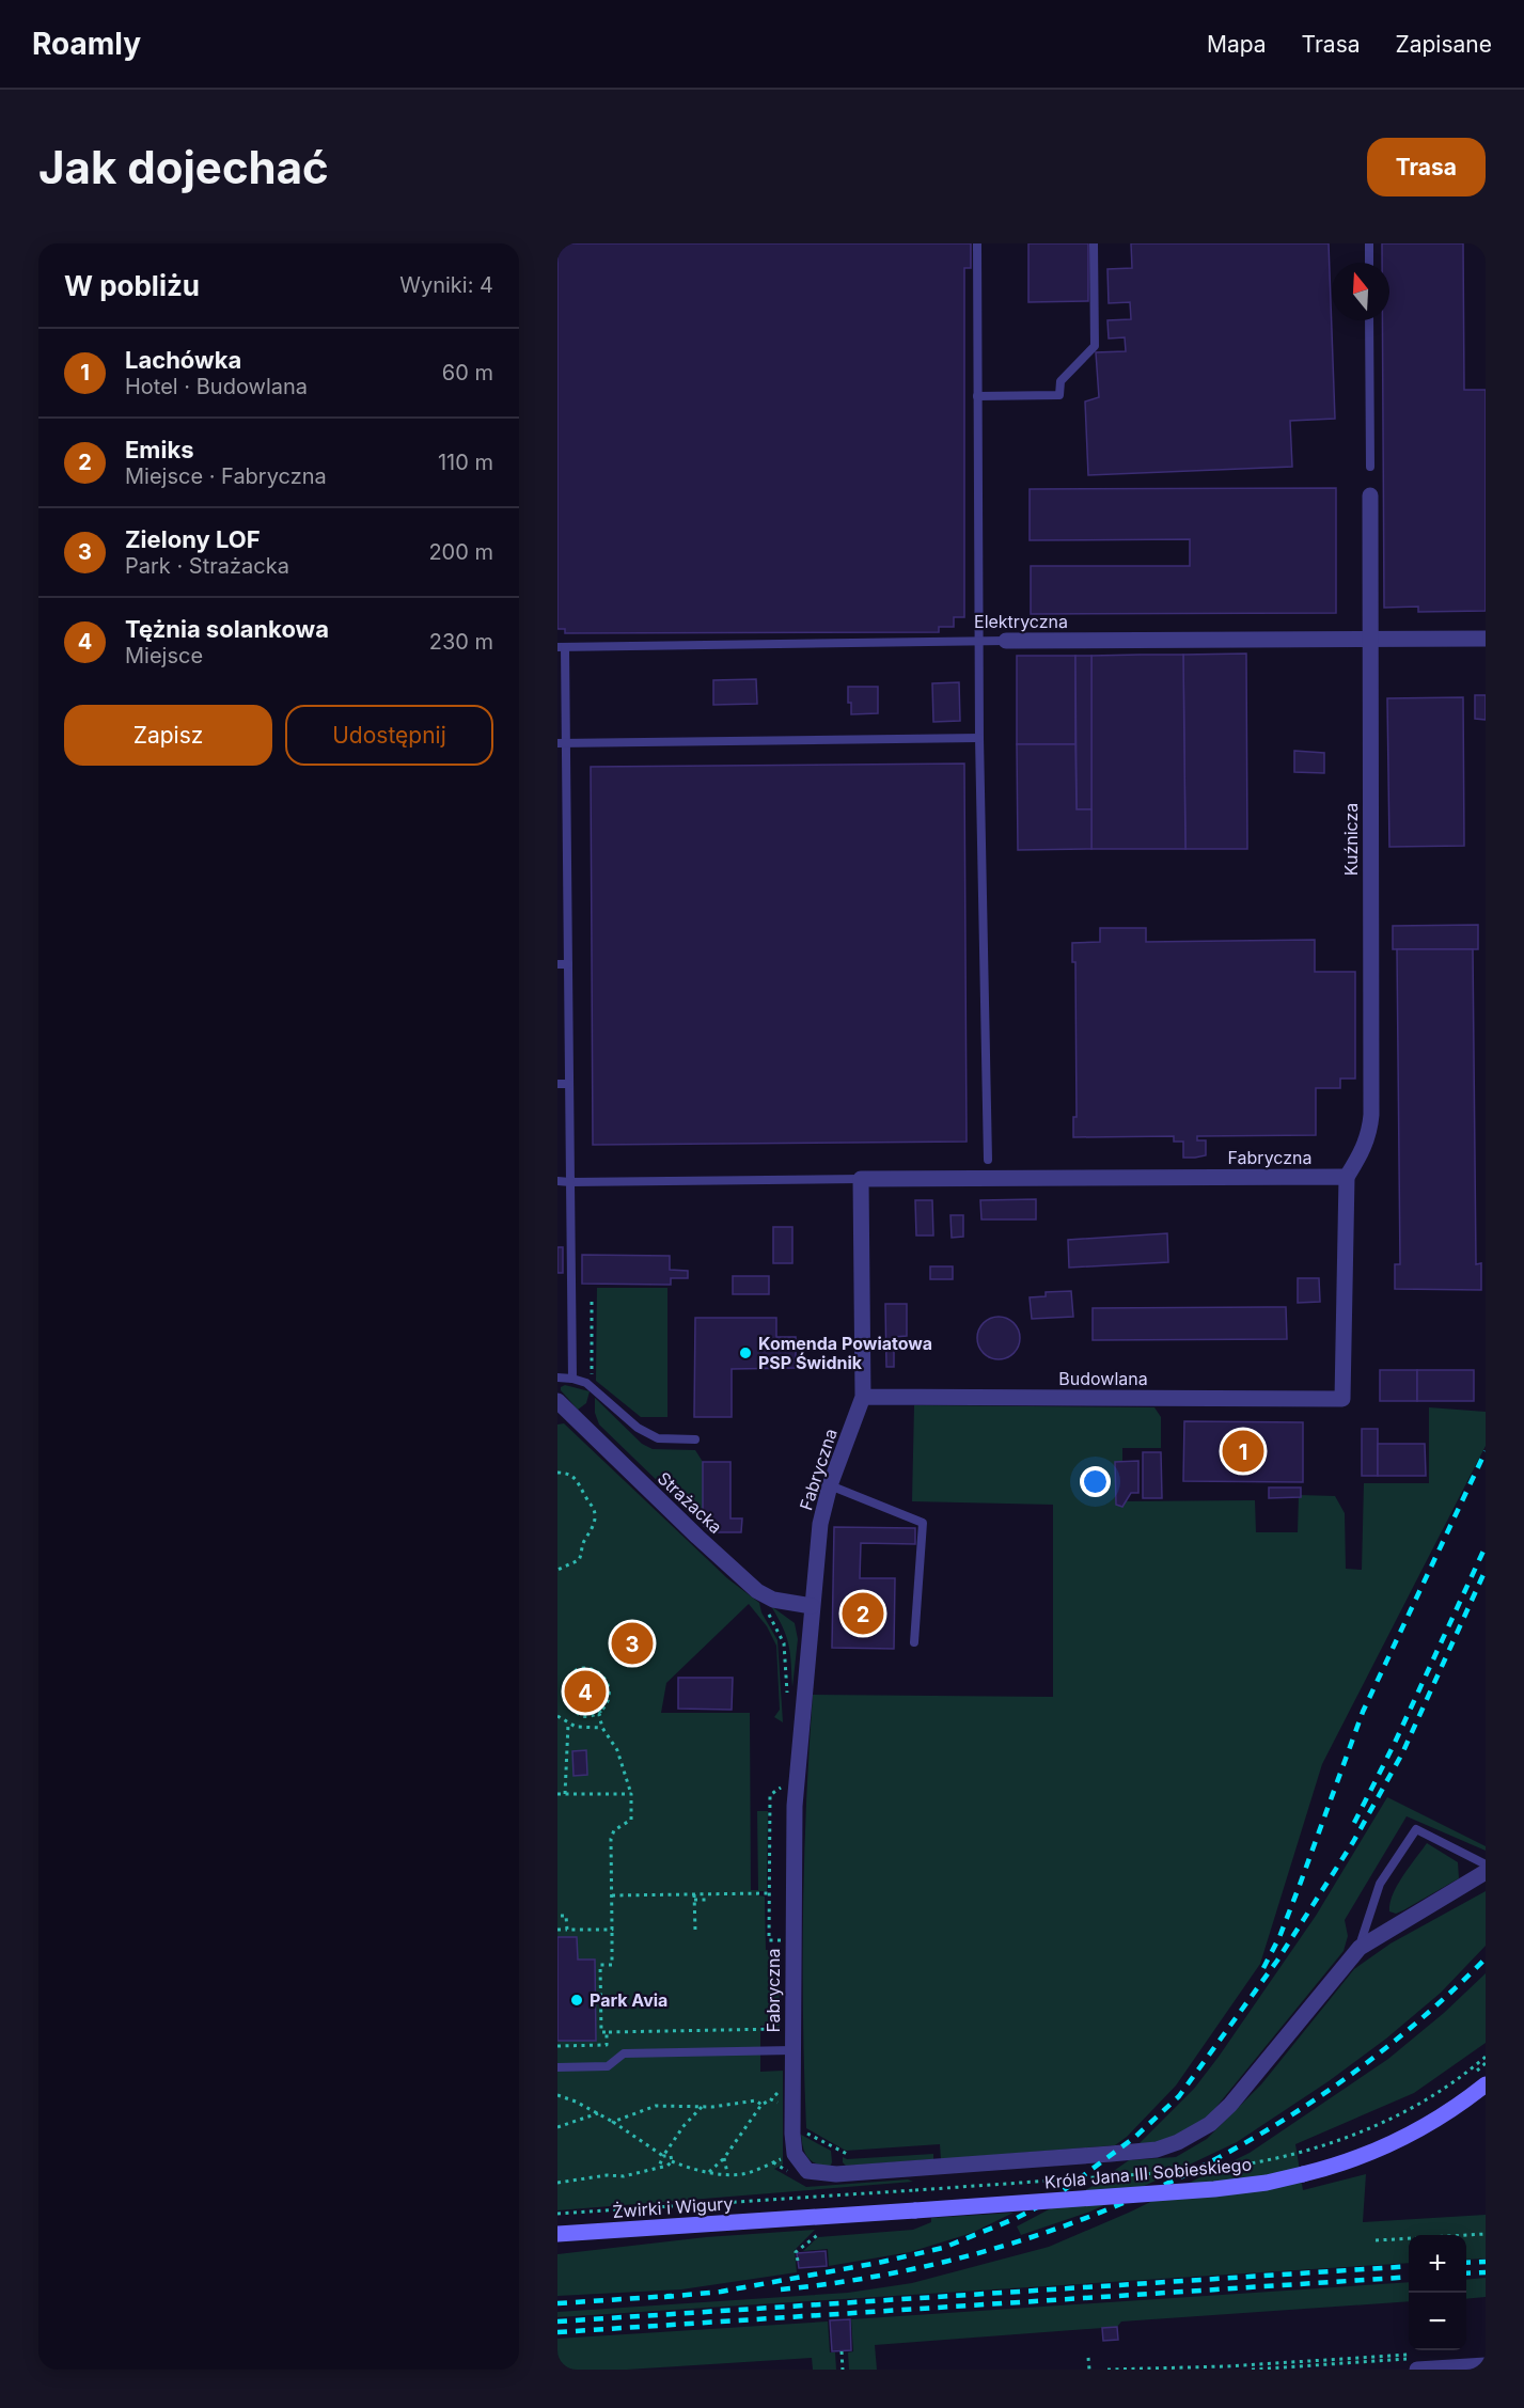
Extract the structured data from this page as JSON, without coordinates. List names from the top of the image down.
{
  "streets": {
    "main road": ["Króla Jana III Sobieskiego", "Żwirki i Wigury"],
    "street": [
      "Elektryczna",
      "Kuźnicza",
      "Fabryczna",
      "Budowlana",
      "Strażacka"
    ]
  },
  "crossings": [
    ["Elektryczna", "Kuźnicza"],
    ["Kuźnicza", "Fabryczna"],
    ["Kuźnicza", "Budowlana"],
    ["Fabryczna", "Budowlana"],
    ["Fabryczna", "Strażacka"],
    ["Króla Jana III Sobieskiego", "Żwirki i Wigury"]
  ],
  "places": ["Komenda Powiatowa PSP Świdnik", "Park Avia"],
  "north": "top",
  "page": {
    "header": "Roamly",
    "nav": ["Mapa", "Trasa", "Zapisane"],
    "buttons": [
      "Trasa",
      ["Zapisz", "Udostępnij"]
    ],
    "title": "Jak dojechać",
    "heading": ["W pobliżu", "Wyniki: 4"],
    "list": [
      {
        "mark": "1",
        "name": "Lachówka",
        "note": "Hotel · Budowlana",
        "value": "60 m"
      },
      {
        "mark": "2",
        "name": "Emiks",
        "note": "Miejsce · Fabryczna",
        "value": "110 m"
      },
      {
        "mark": "3",
        "name": "Zielony LOF",
        "note": "Park · Strażacka",
        "value": "200 m"
      },
      {
        "mark": "4",
        "name": "Tężnia solankowa",
        "note": "Miejsce",
        "value": "230 m"
      }
    ],
    "pins": [
      "1",
      "2",
      "3",
      "4"
    ],
    "map_buttons": ["+", "−"]
  }
}
